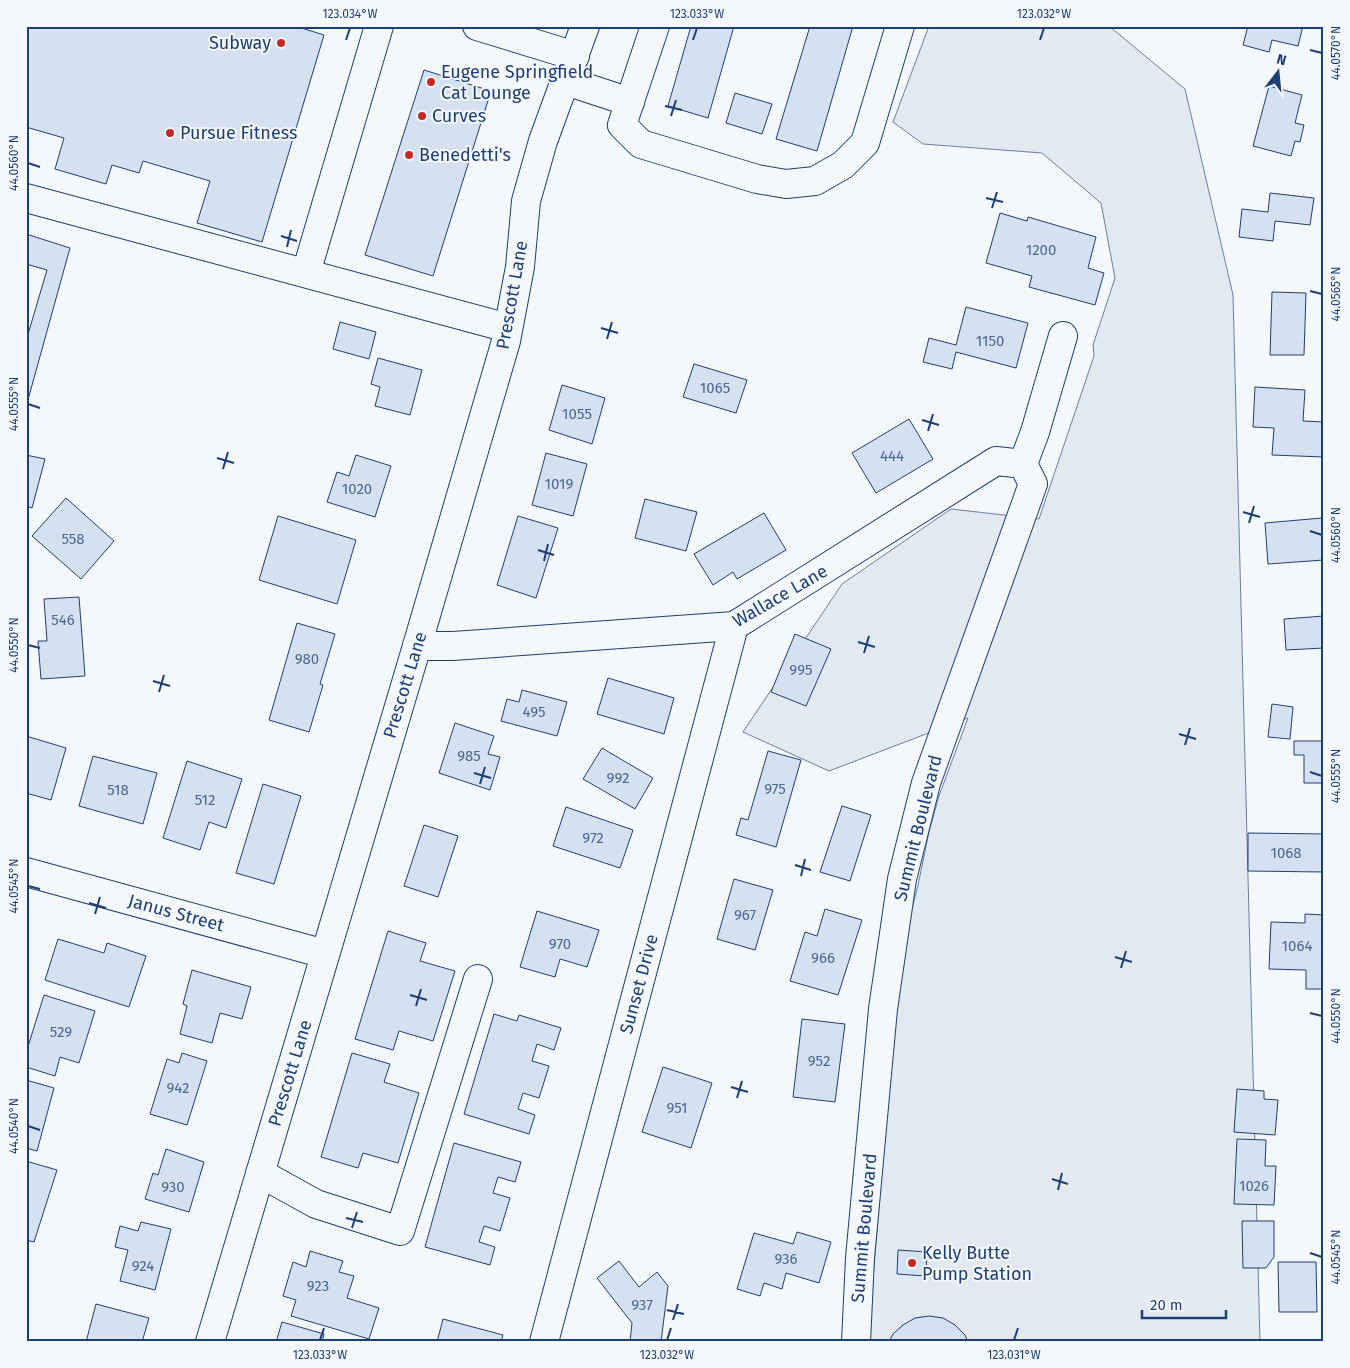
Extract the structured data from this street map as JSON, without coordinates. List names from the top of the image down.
{
  "streets": {
    "street": [
      "Prescott Lane",
      "Wallace Lane",
      "Summit Boulevard",
      "Janus Street",
      "Sunset Drive"
    ]
  },
  "crossings": [
    ["Prescott Lane", "Wallace Lane"],
    ["Prescott Lane", "Janus Street"],
    ["Wallace Lane", "Summit Boulevard"],
    ["Wallace Lane", "Sunset Drive"]
  ],
  "places": [
    "Subway",
    "Eugene Springfield Cat Lounge",
    "Curves",
    "Pursue Fitness",
    "Benedetti's",
    "Kelly Butte Pump Station"
  ],
  "house_numbers": [
    "1200",
    "1150",
    "1065",
    "1055",
    "444",
    "1019",
    "1020",
    "558",
    "546",
    "980",
    "995",
    "495",
    "985",
    "992",
    "975",
    "518",
    "512",
    "972",
    "1068",
    "967",
    "970",
    "1064",
    "966",
    "529",
    "952",
    "942",
    "951",
    "1026",
    "930",
    "936",
    "924",
    "923",
    "937"
  ],
  "scale_bar": "20 m",
  "north": "top",
  "coordinates": [
    "123.034°W",
    "123.033°W",
    "123.032°W",
    "44.0570°N",
    "44.0560°N",
    "44.0565°N",
    "44.0555°N",
    "44.0550°N",
    "44.0545°N",
    "44.0540°N",
    "123.031°W"
  ]
}
